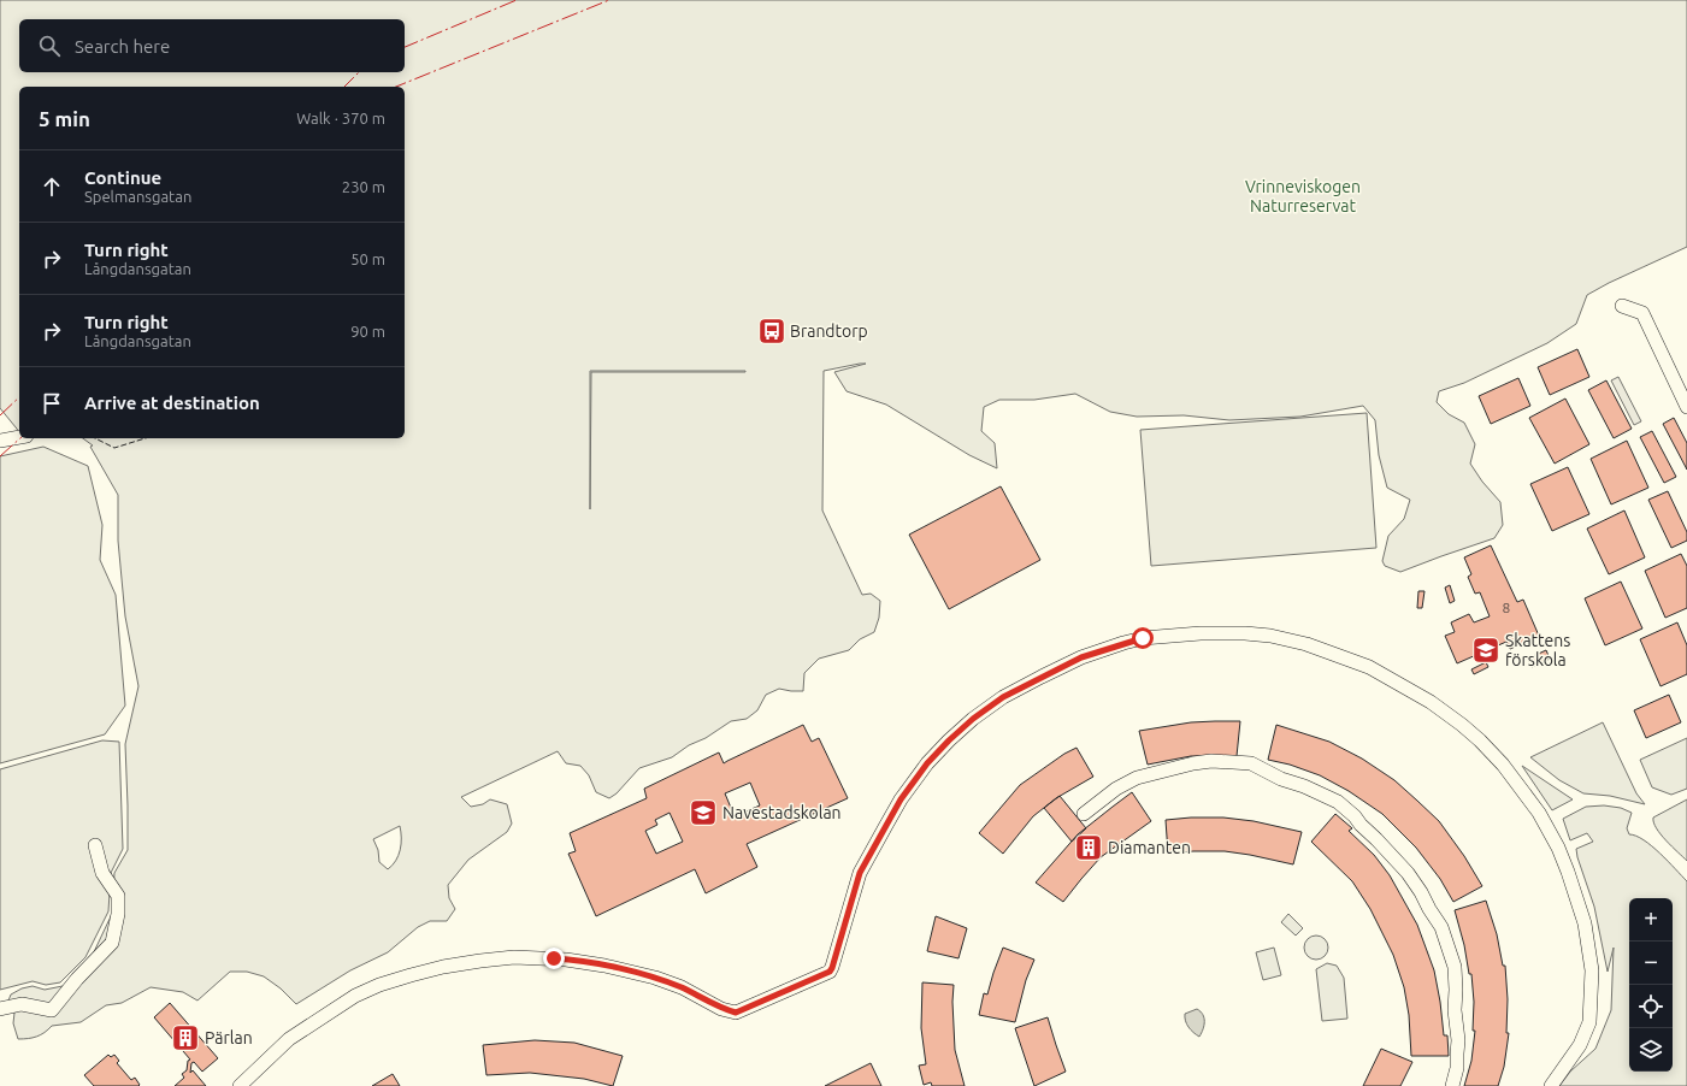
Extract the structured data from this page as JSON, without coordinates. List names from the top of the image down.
{
  "parks": ["Vrinneviskogen Naturreservat"],
  "places": {
    "bus stop": ["Brandtorp"],
    "school or university": ["Skattens förskola", "Navestadskolan"],
    "building": ["Diamanten", "Pärlan"]
  },
  "house_numbers": ["8"],
  "page": {
    "search": "Search here",
    "heading": ["5 min", "Walk · 370 m"],
    "list": [
      ["Continue", "Spelmansgatan", "230 m"],
      ["Turn right", "Långdansgatan", "50 m"],
      ["Turn right", "Långdansgatan", "90 m"],
      "Arrive at destination"
    ],
    "map_buttons": ["+", "−"]
  }
}
